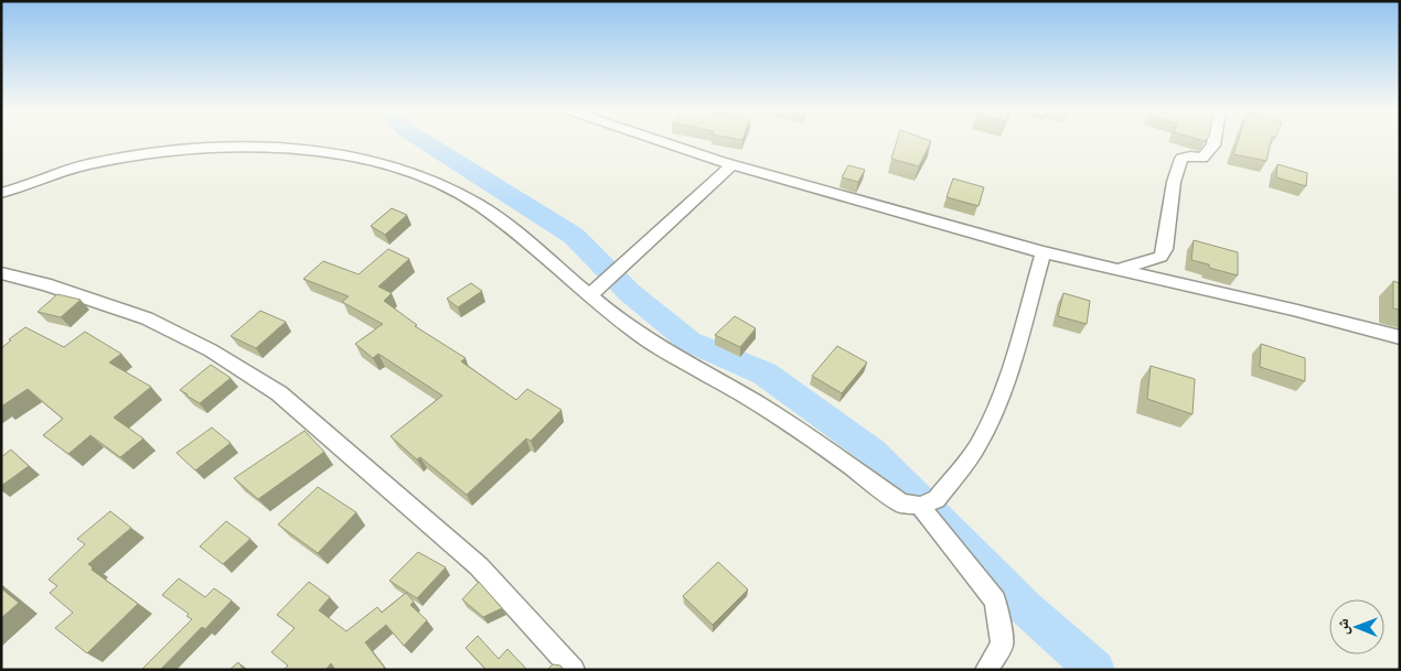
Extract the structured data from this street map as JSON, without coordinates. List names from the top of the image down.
{
  "north": "left"
}
